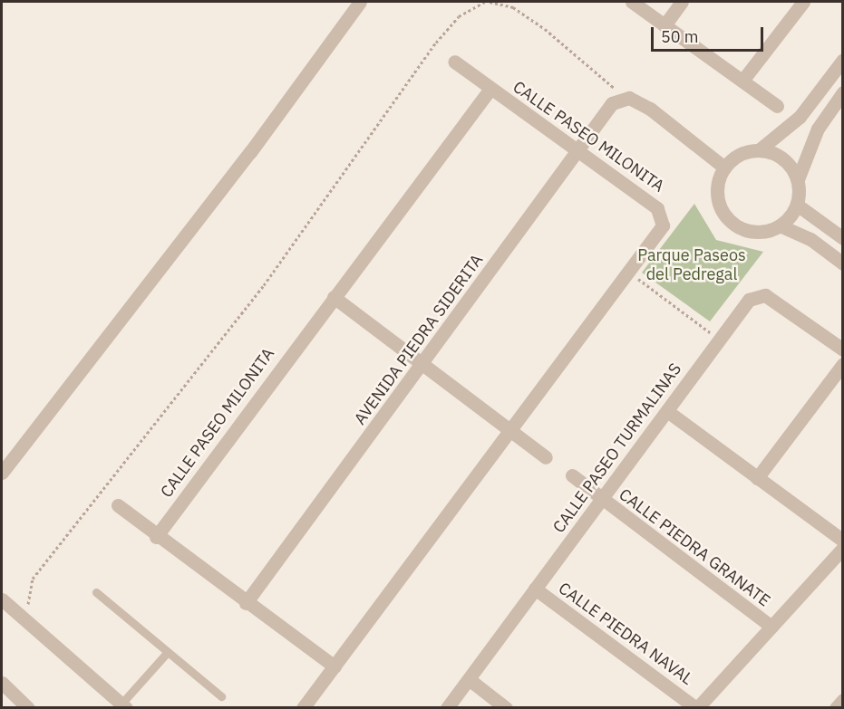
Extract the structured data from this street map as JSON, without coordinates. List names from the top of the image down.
{
  "streets": {
    "street": [
      "CALLE PASEO MILONITA",
      "AVENIDA PIEDRA SIDERITA",
      "CALLE PASEO TURMALINAS",
      "CALLE PIEDRA GRANATE",
      "CALLE PIEDRA NAVAL"
    ]
  },
  "crossings": [
    ["CALLE PASEO MILONITA", "AVENIDA PIEDRA SIDERITA"],
    ["CALLE PASEO TURMALINAS", "CALLE PIEDRA GRANATE"],
    ["CALLE PASEO TURMALINAS", "CALLE PIEDRA NAVAL"]
  ],
  "parks": ["Parque Paseos del Pedregal"],
  "scale_bar": "50 m"
}
